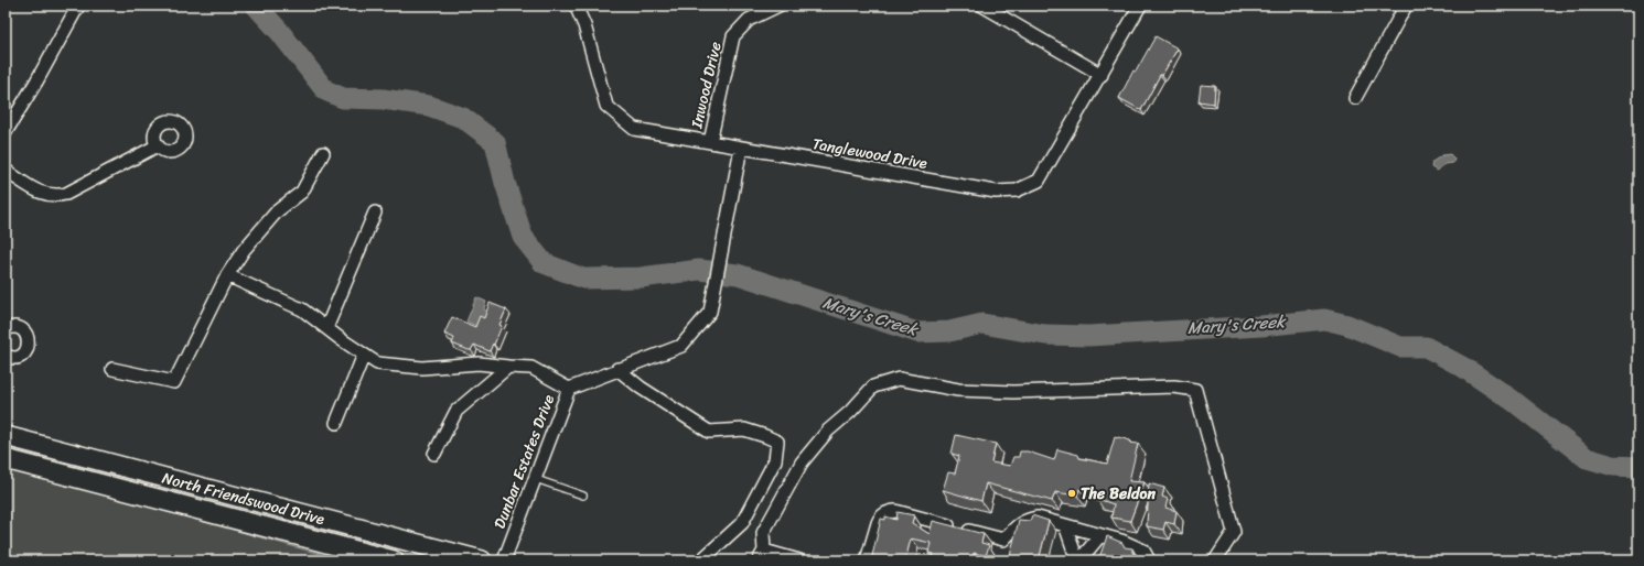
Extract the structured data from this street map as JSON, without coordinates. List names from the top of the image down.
{
  "streets": {
    "main road": ["North Friendswood Drive"],
    "street": ["Inwood Drive", "Tanglewood Drive", "Dunbar Estates Drive"]
  },
  "crossings": [
    ["Inwood Drive", "Tanglewood Drive"],
    ["Tanglewood Drive", "Dunbar Estates Drive"]
  ],
  "water": ["Mary's Creek"],
  "places": ["The Beldon"]
}
